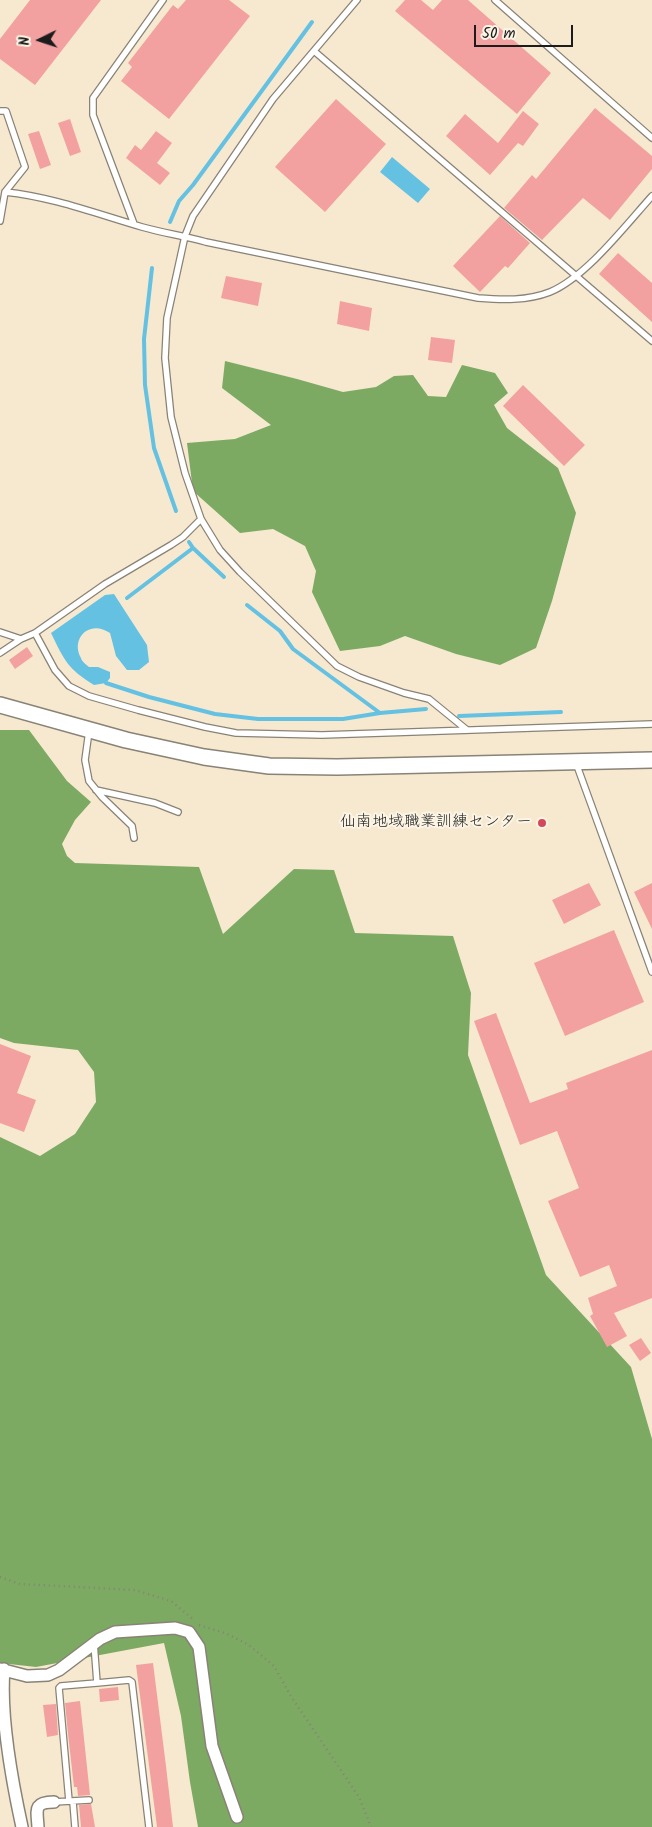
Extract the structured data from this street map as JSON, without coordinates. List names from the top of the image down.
{
  "places": ["仙南地域職業訓練センター"],
  "scale_bar": "50 m",
  "north": "left"
}
